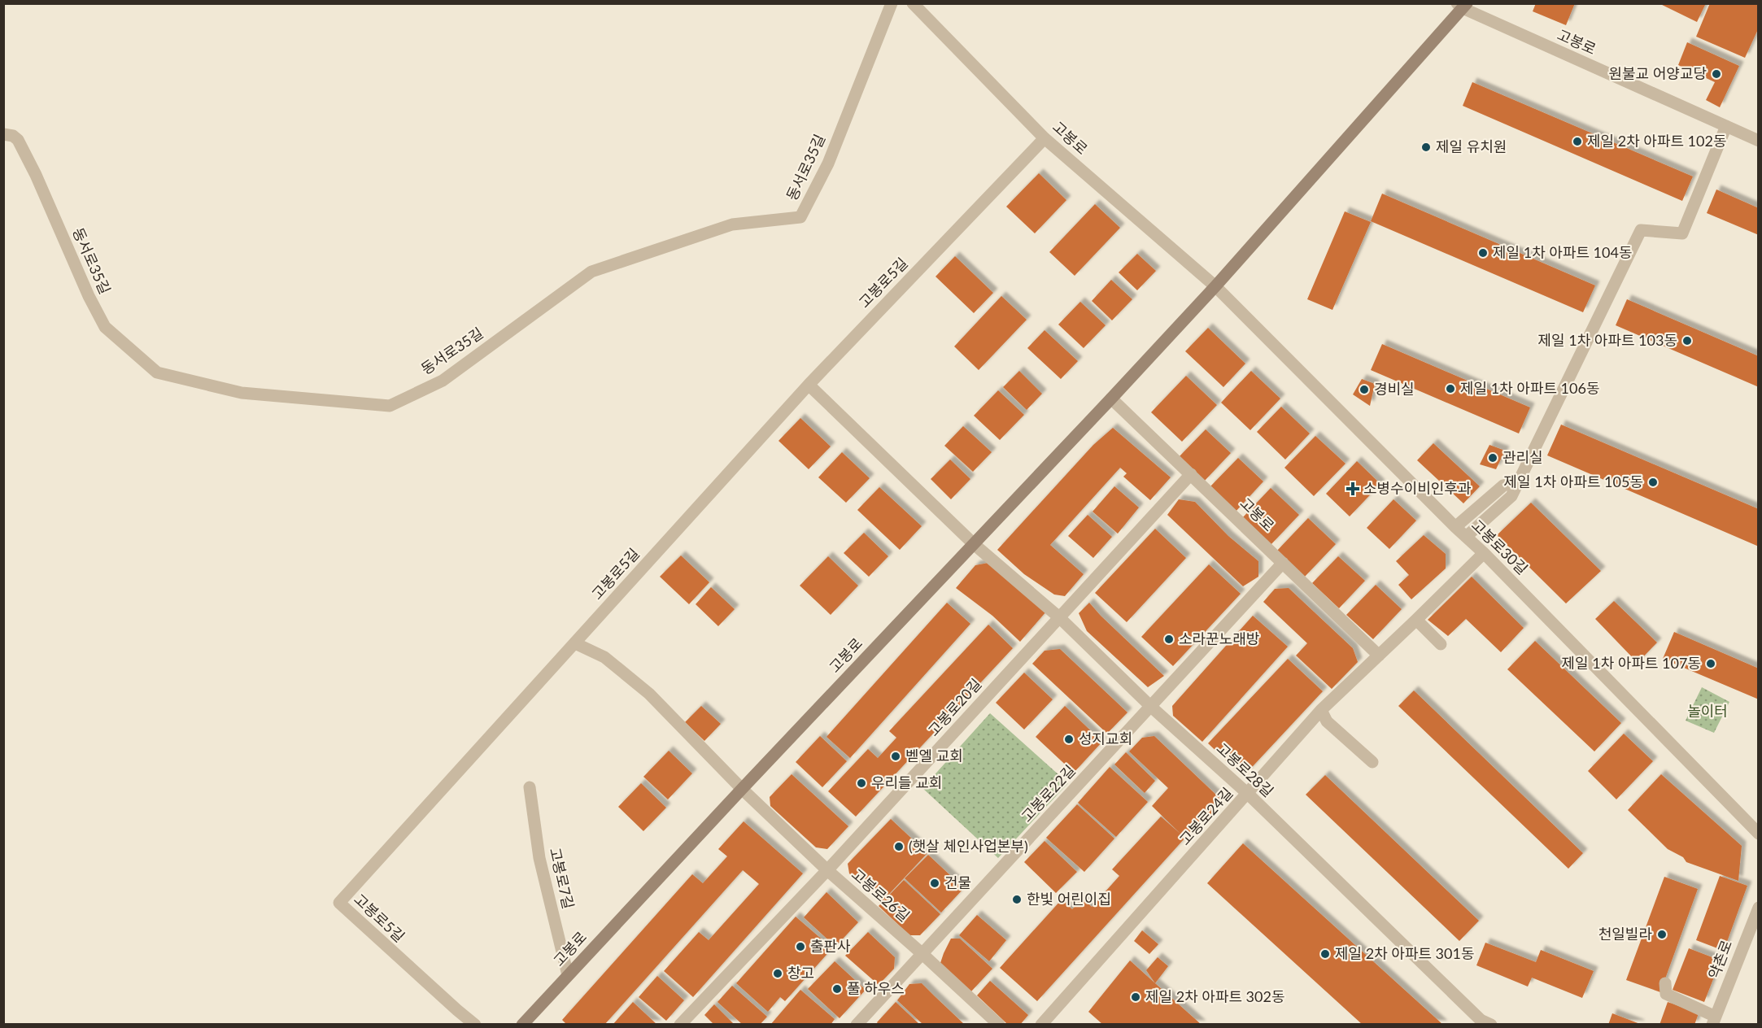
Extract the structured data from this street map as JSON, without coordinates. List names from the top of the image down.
{
  "streets": {
    "street": [
      "고봉로",
      "동서로35길",
      "고봉로5길",
      "고봉로30길",
      "고봉로20길",
      "고봉로28길",
      "고봉로22길",
      "고봉로24길",
      "고봉로7길",
      "고봉로26길",
      "약촌로"
    ]
  },
  "crossings": [
    ["고봉로", "고봉로5길"],
    ["고봉로", "고봉로30길"],
    ["고봉로", "고봉로20길"],
    ["고봉로", "고봉로28길"],
    ["고봉로", "고봉로22길"],
    ["고봉로", "고봉로24길"],
    ["고봉로", "고봉로7길"],
    ["고봉로", "고봉로26길"],
    ["고봉로30길", "고봉로24길"],
    ["고봉로20길", "고봉로28길"],
    ["고봉로20길", "고봉로26길"],
    ["고봉로28길", "고봉로22길"],
    ["고봉로28길", "고봉로24길"],
    ["고봉로22길", "고봉로26길"]
  ],
  "parks": ["놀이터"],
  "places": {
    "other": [
      "원불교 어양교당",
      "제일 2차 아파트 102동",
      "제일 유치원",
      "제일 1차 아파트 104동",
      "제일 1차 아파트 103동",
      "제일 1차 아파트 106동",
      "경비실",
      "관리실",
      "제일 1차 아파트 105동",
      "소라꾼노래방",
      "제일 1차 아파트 107동",
      "성지교회",
      "벧엘 교회",
      "우리들 교회",
      "(햇살 체인사업본부)",
      "건물",
      "한빛 어린이집",
      "천일빌라",
      "출판사",
      "제일 2차 아파트 301동",
      "창고",
      "풀 하우스",
      "제일 2차 아파트 302동"
    ],
    "health": ["소병수이비인후과"]
  }
}
